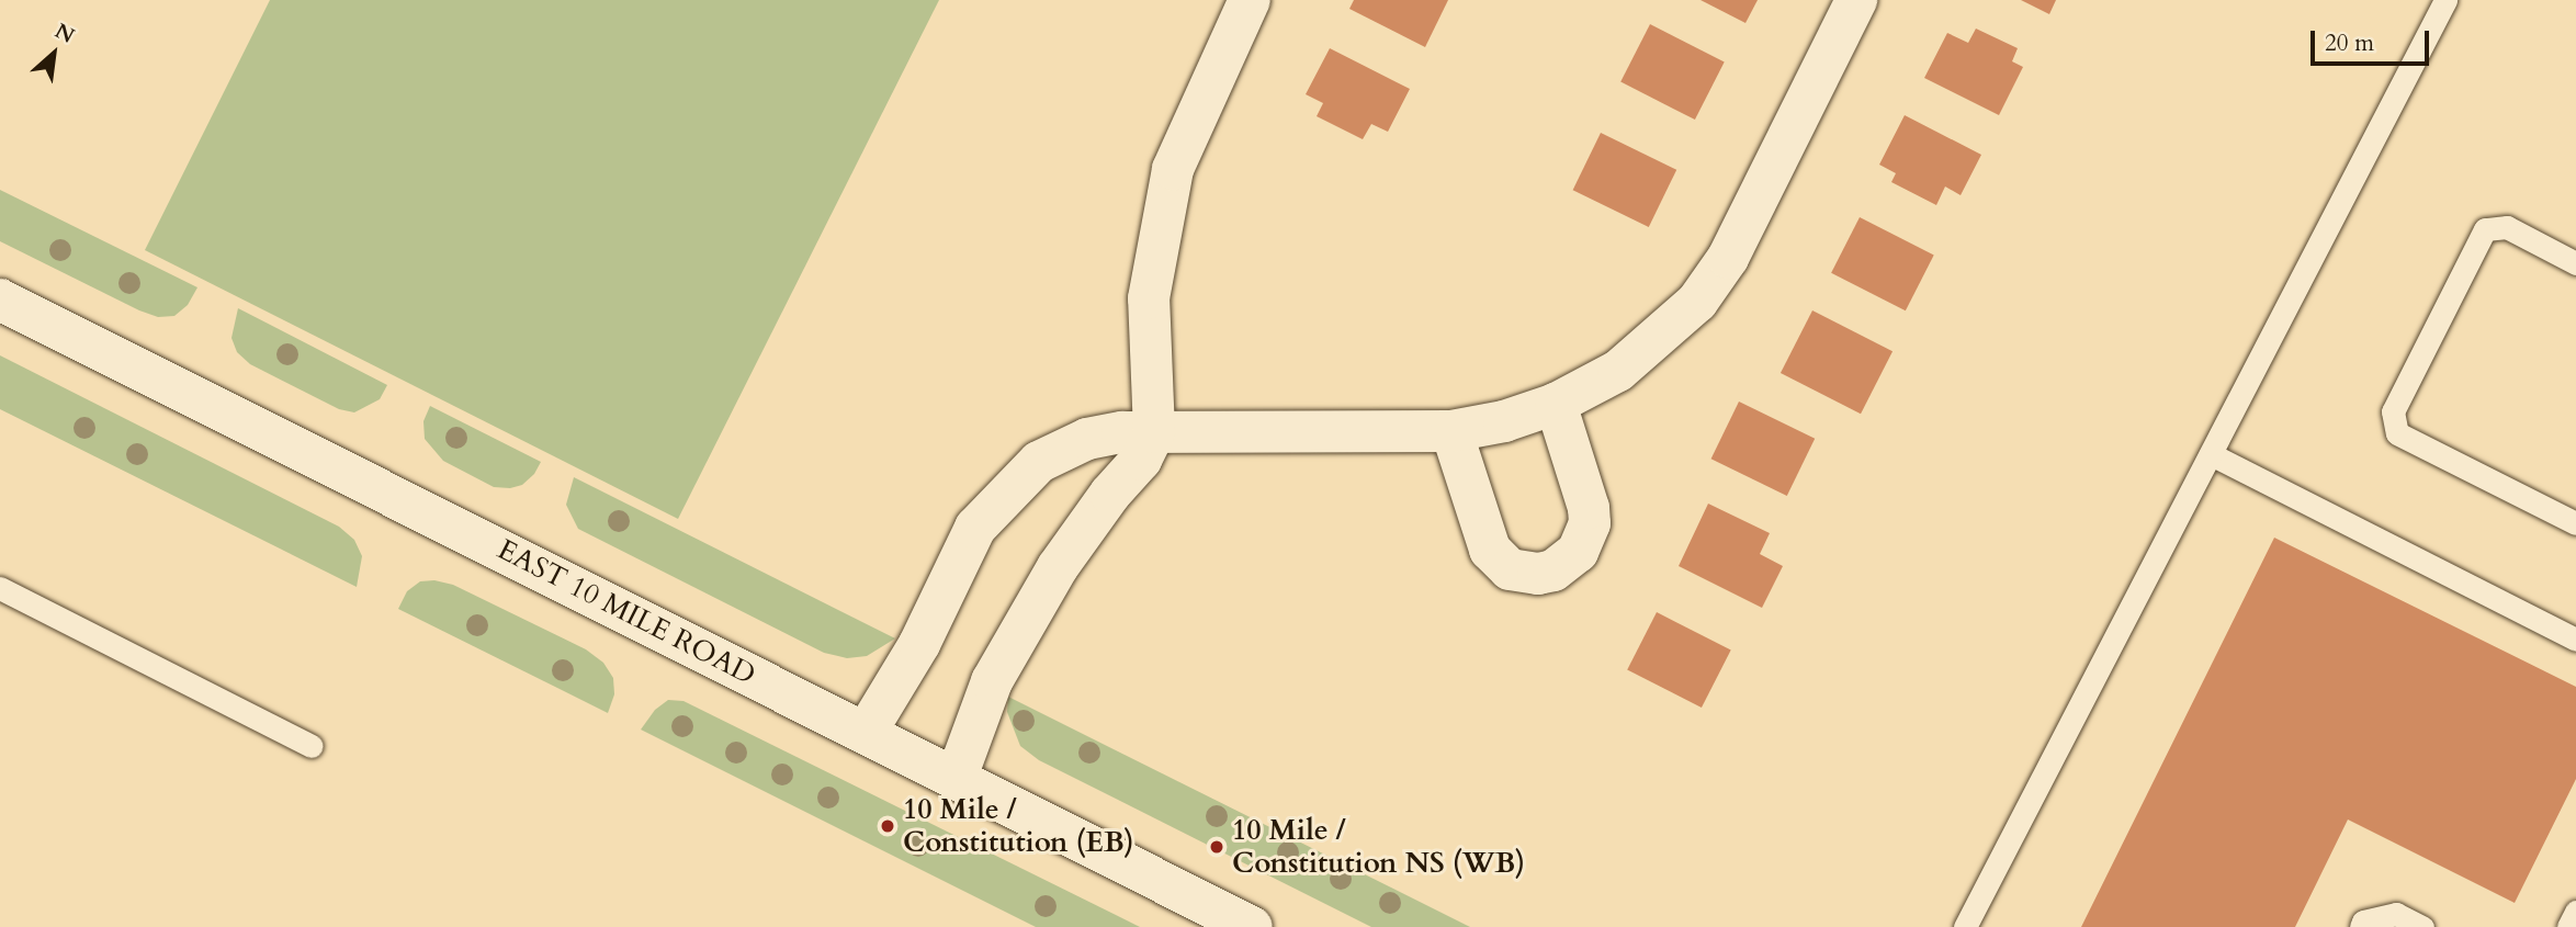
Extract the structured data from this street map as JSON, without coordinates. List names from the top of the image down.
{
  "streets": {
    "street": ["EAST 10 MILE ROAD"]
  },
  "places": ["10 Mile / Constitution (EB)", "10 Mile / Constitution NS (WB)"],
  "scale_bar": "20 m",
  "north": "top right"
}
